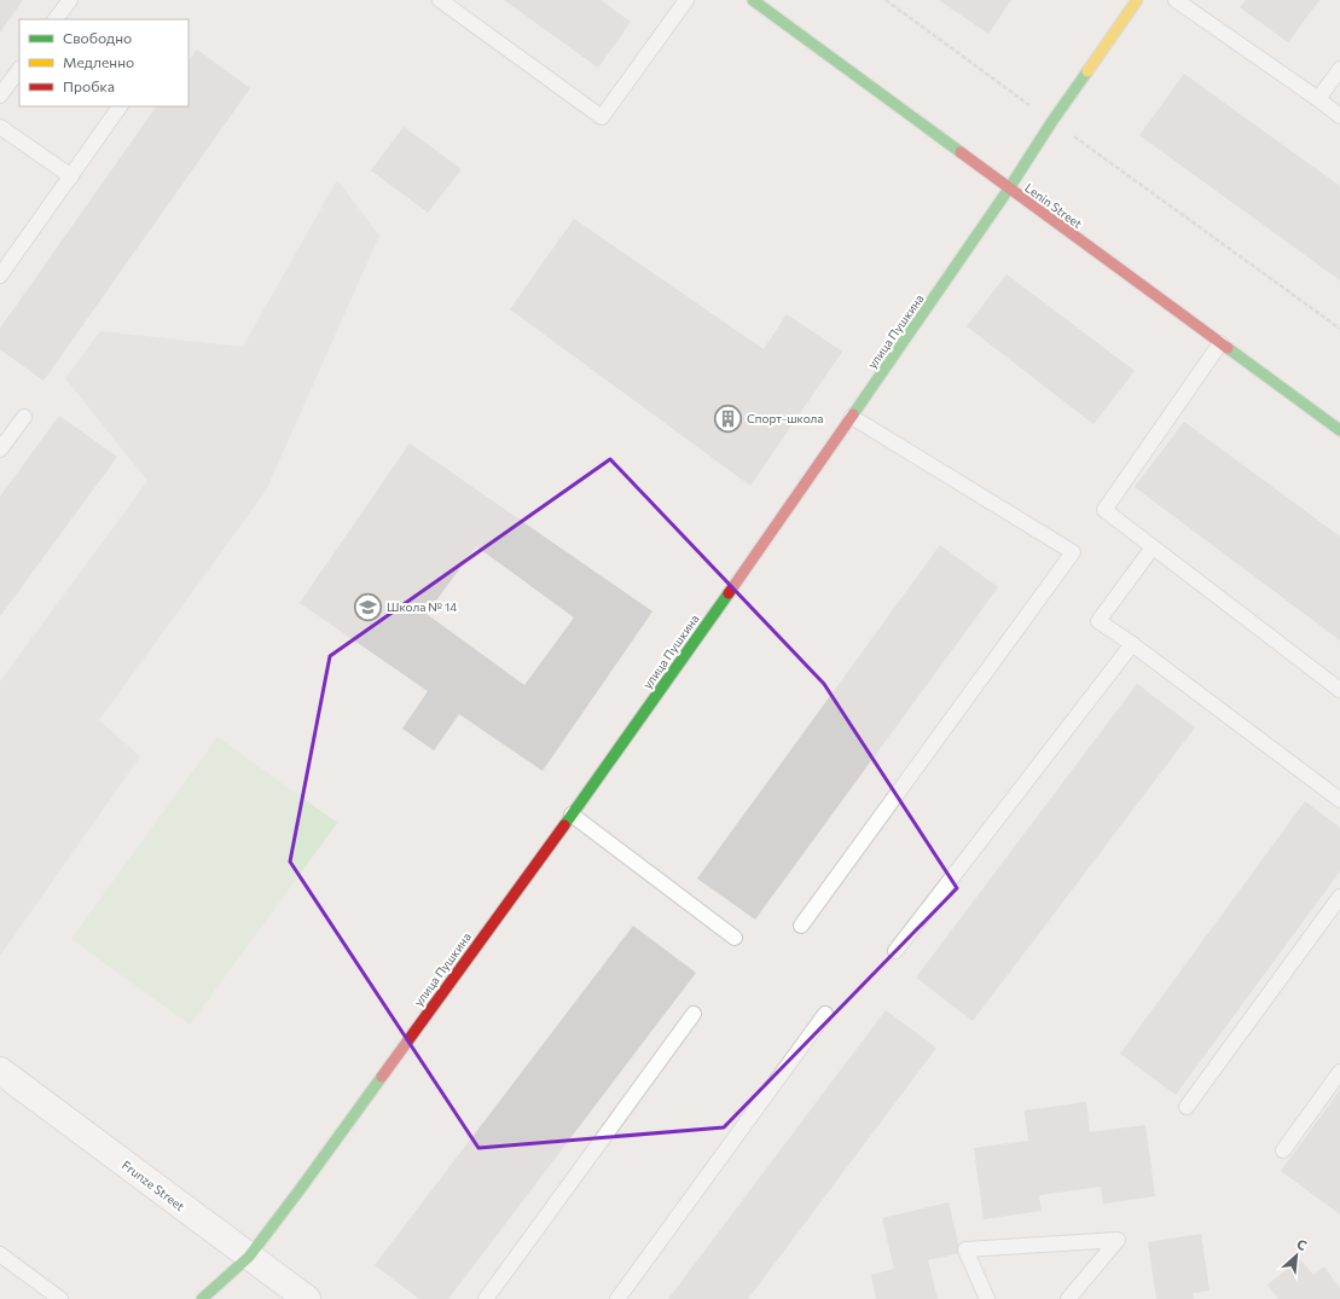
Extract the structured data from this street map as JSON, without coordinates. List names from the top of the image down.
{
  "streets": {
    "street": ["Lenin Street", "улица Пушкина", "Frunze Street"]
  },
  "crossings": [
    ["Lenin Street", "улица Пушкина"],
    ["улица Пушкина", "Frunze Street"]
  ],
  "places": {
    "building": ["Спорт-школа"],
    "school or university": ["Школа № 14"]
  },
  "legend": ["Свободно", "Медленно", "Пробка"],
  "north": "top right"
}
